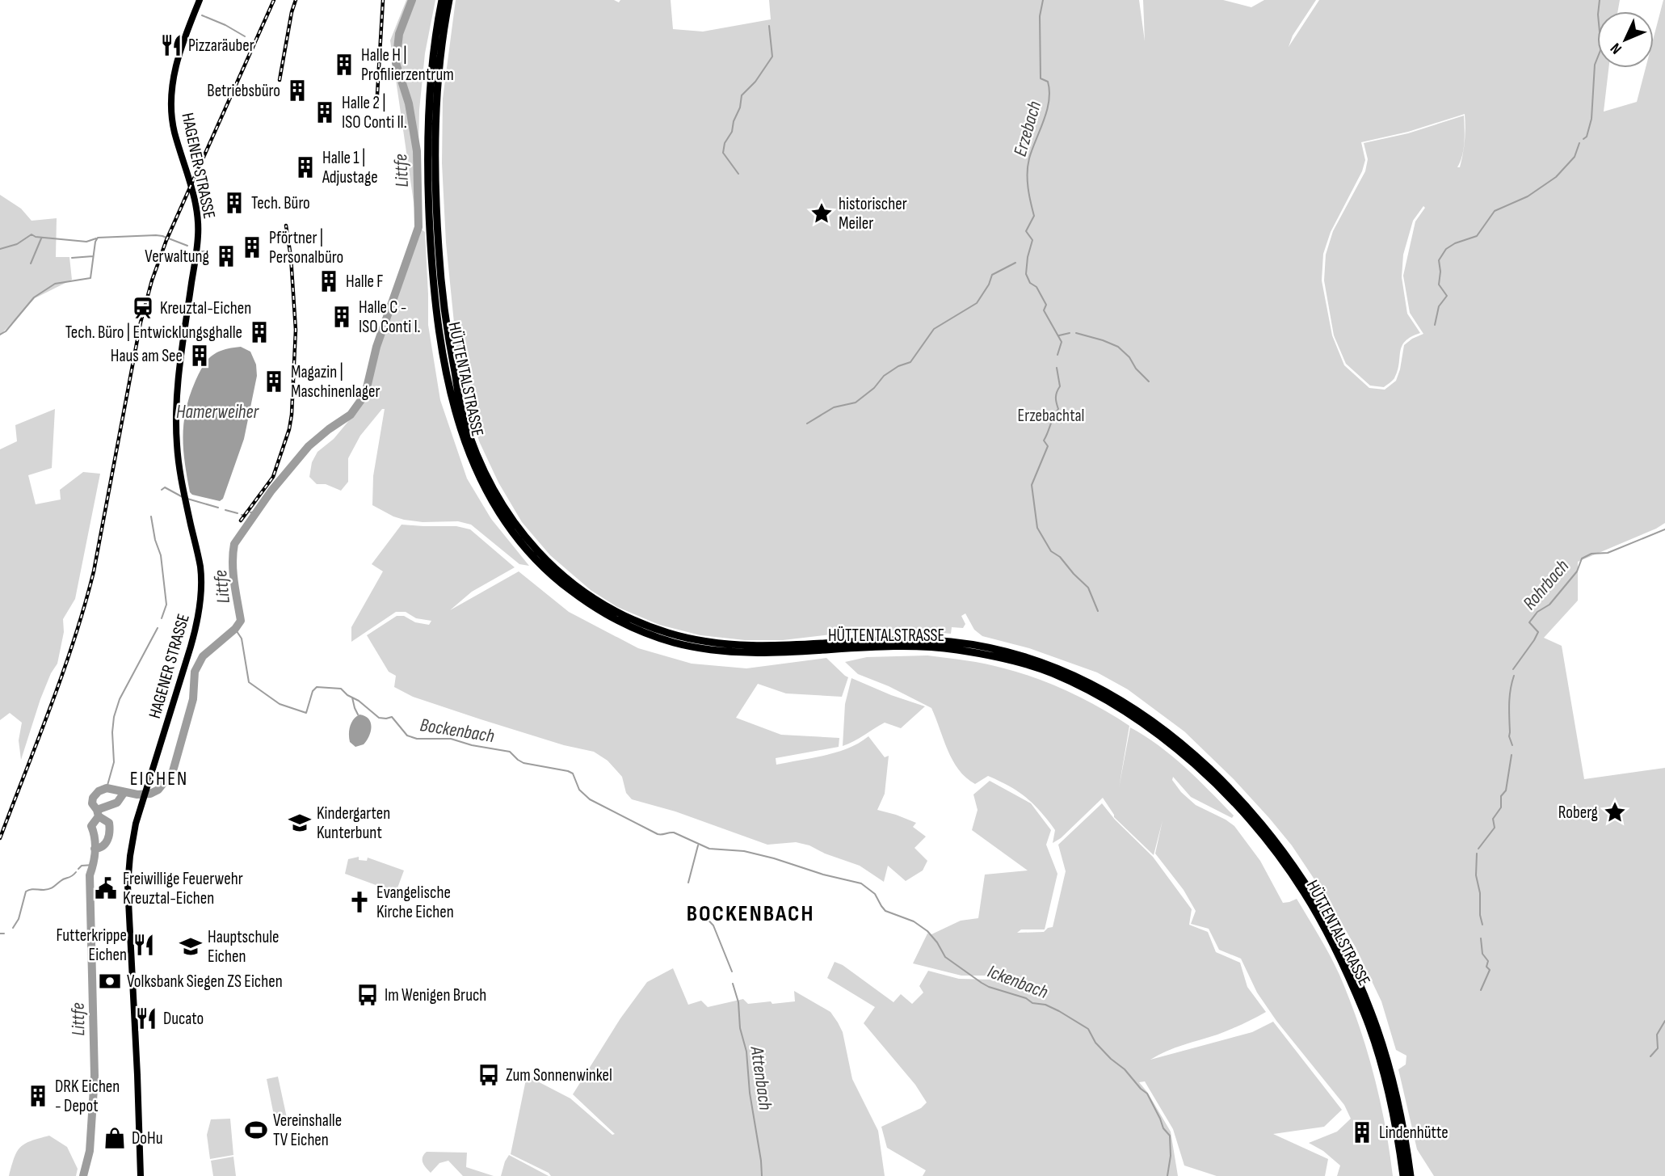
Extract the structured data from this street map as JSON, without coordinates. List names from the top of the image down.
{
  "streets": {
    "highway": ["HÜTTENTALSTRASSE"],
    "main road": ["HAGENER STRASSE"]
  },
  "districts": ["EICHEN", "BOCKENBACH"],
  "water": [
    "Erzebach",
    "Littfe",
    "Hamerweiher",
    "Rohrbach",
    "Bockenbach",
    "Ickenbach",
    "Attenbach"
  ],
  "parks": ["Erzebachtal"],
  "places": {
    "restaurant": ["Pizzaräuber", "Futterkrippe Eichen", "Ducato"],
    "building": [
      "Halle H | Profilierzentrum",
      "Betriebsbüro",
      "Halle 2 | ISO Conti II.",
      "Halle 1 | Adjustage",
      "Tech. Büro",
      "Pförtner | Personalbüro",
      "Verwaltung",
      "Halle F",
      "Halle C - ISO Conti I.",
      "Tech. Büro | Entwicklungsghalle",
      "Haus am See",
      "Magazin | Maschinenlager",
      "DRK Eichen - Depot",
      "Lindenhütte"
    ],
    "place": ["historischer Meiler", "Roberg"],
    "station": ["Kreuztal-Eichen"],
    "school or university": ["Kindergarten Kunterbunt", "Hauptschule Eichen"],
    "public building": ["Freiwillige Feuerwehr Kreuztal-Eichen"],
    "church": ["Evangelische Kirche Eichen"],
    "bank": ["Volksbank Siegen ZS Eichen"],
    "bus stop": ["Im Wenigen Bruch", "Zum Sonnenwinkel"],
    "sports": ["Vereinshalle TV Eichen"],
    "shop": ["DoHu"]
  },
  "north": "bottom left"
}
